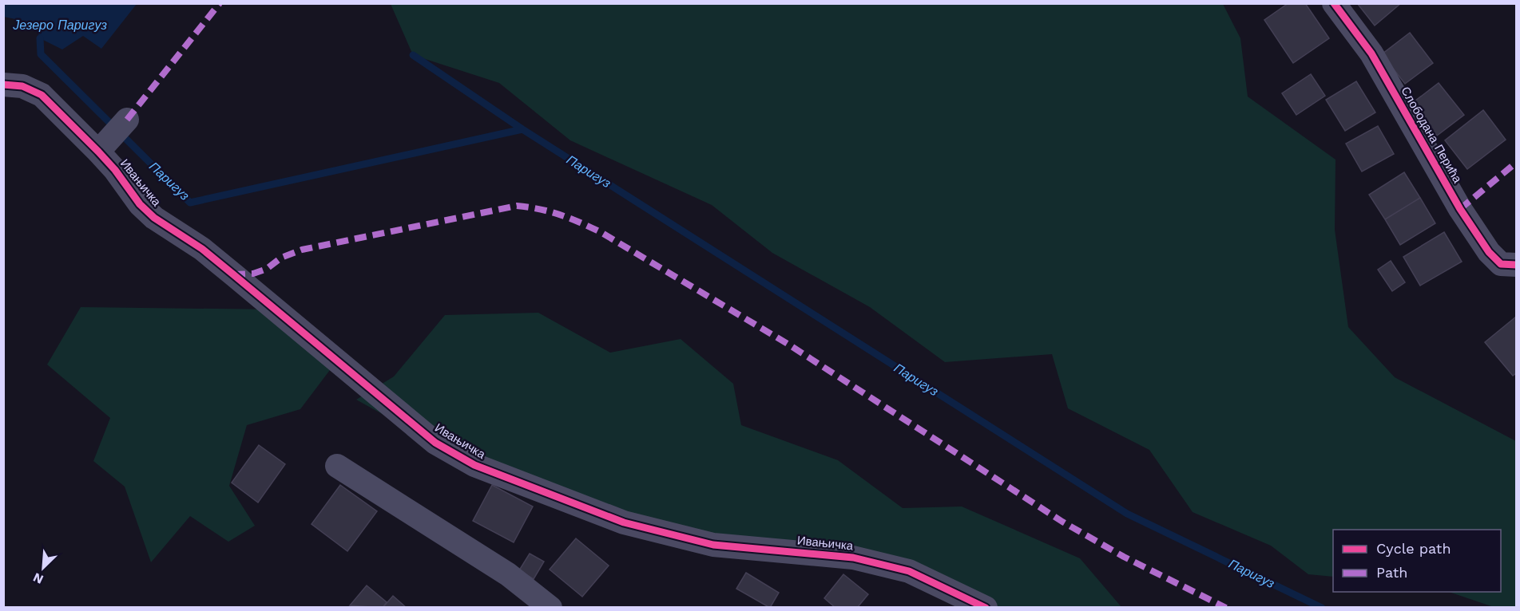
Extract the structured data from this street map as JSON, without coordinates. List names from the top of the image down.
{
  "streets": {
    "street": ["Слободана Перића", "Ивањичка"]
  },
  "water": ["Језеро Паригуз", "Паригуз"],
  "legend": ["Cycle path", "Path"],
  "north": "bottom left"
}
